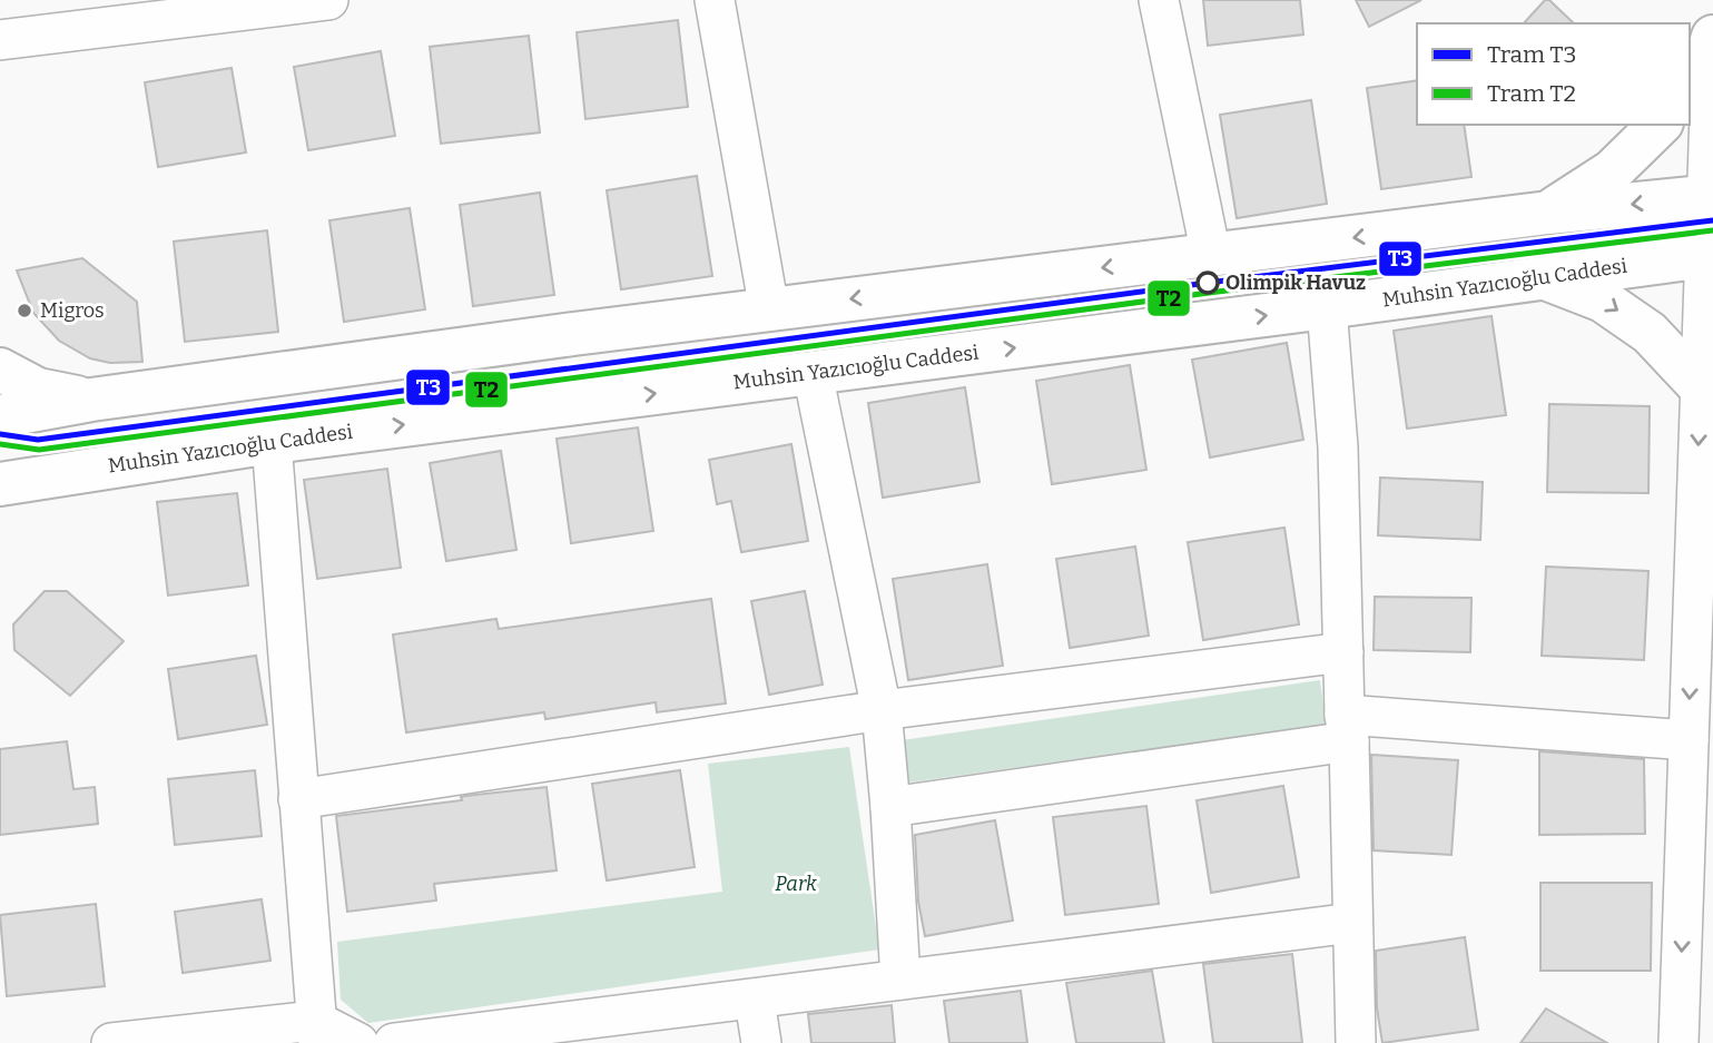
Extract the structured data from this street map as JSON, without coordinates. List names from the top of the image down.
{
  "streets": {
    "main road": ["Muhsin Yazıcıoğlu Caddesi"]
  },
  "parks": ["Park"],
  "places": ["Olimpik Havuz", "Migros"],
  "lines": ["tram line T3", "tram line T2"],
  "legend": ["Tram T3", "Tram T2"]
}
